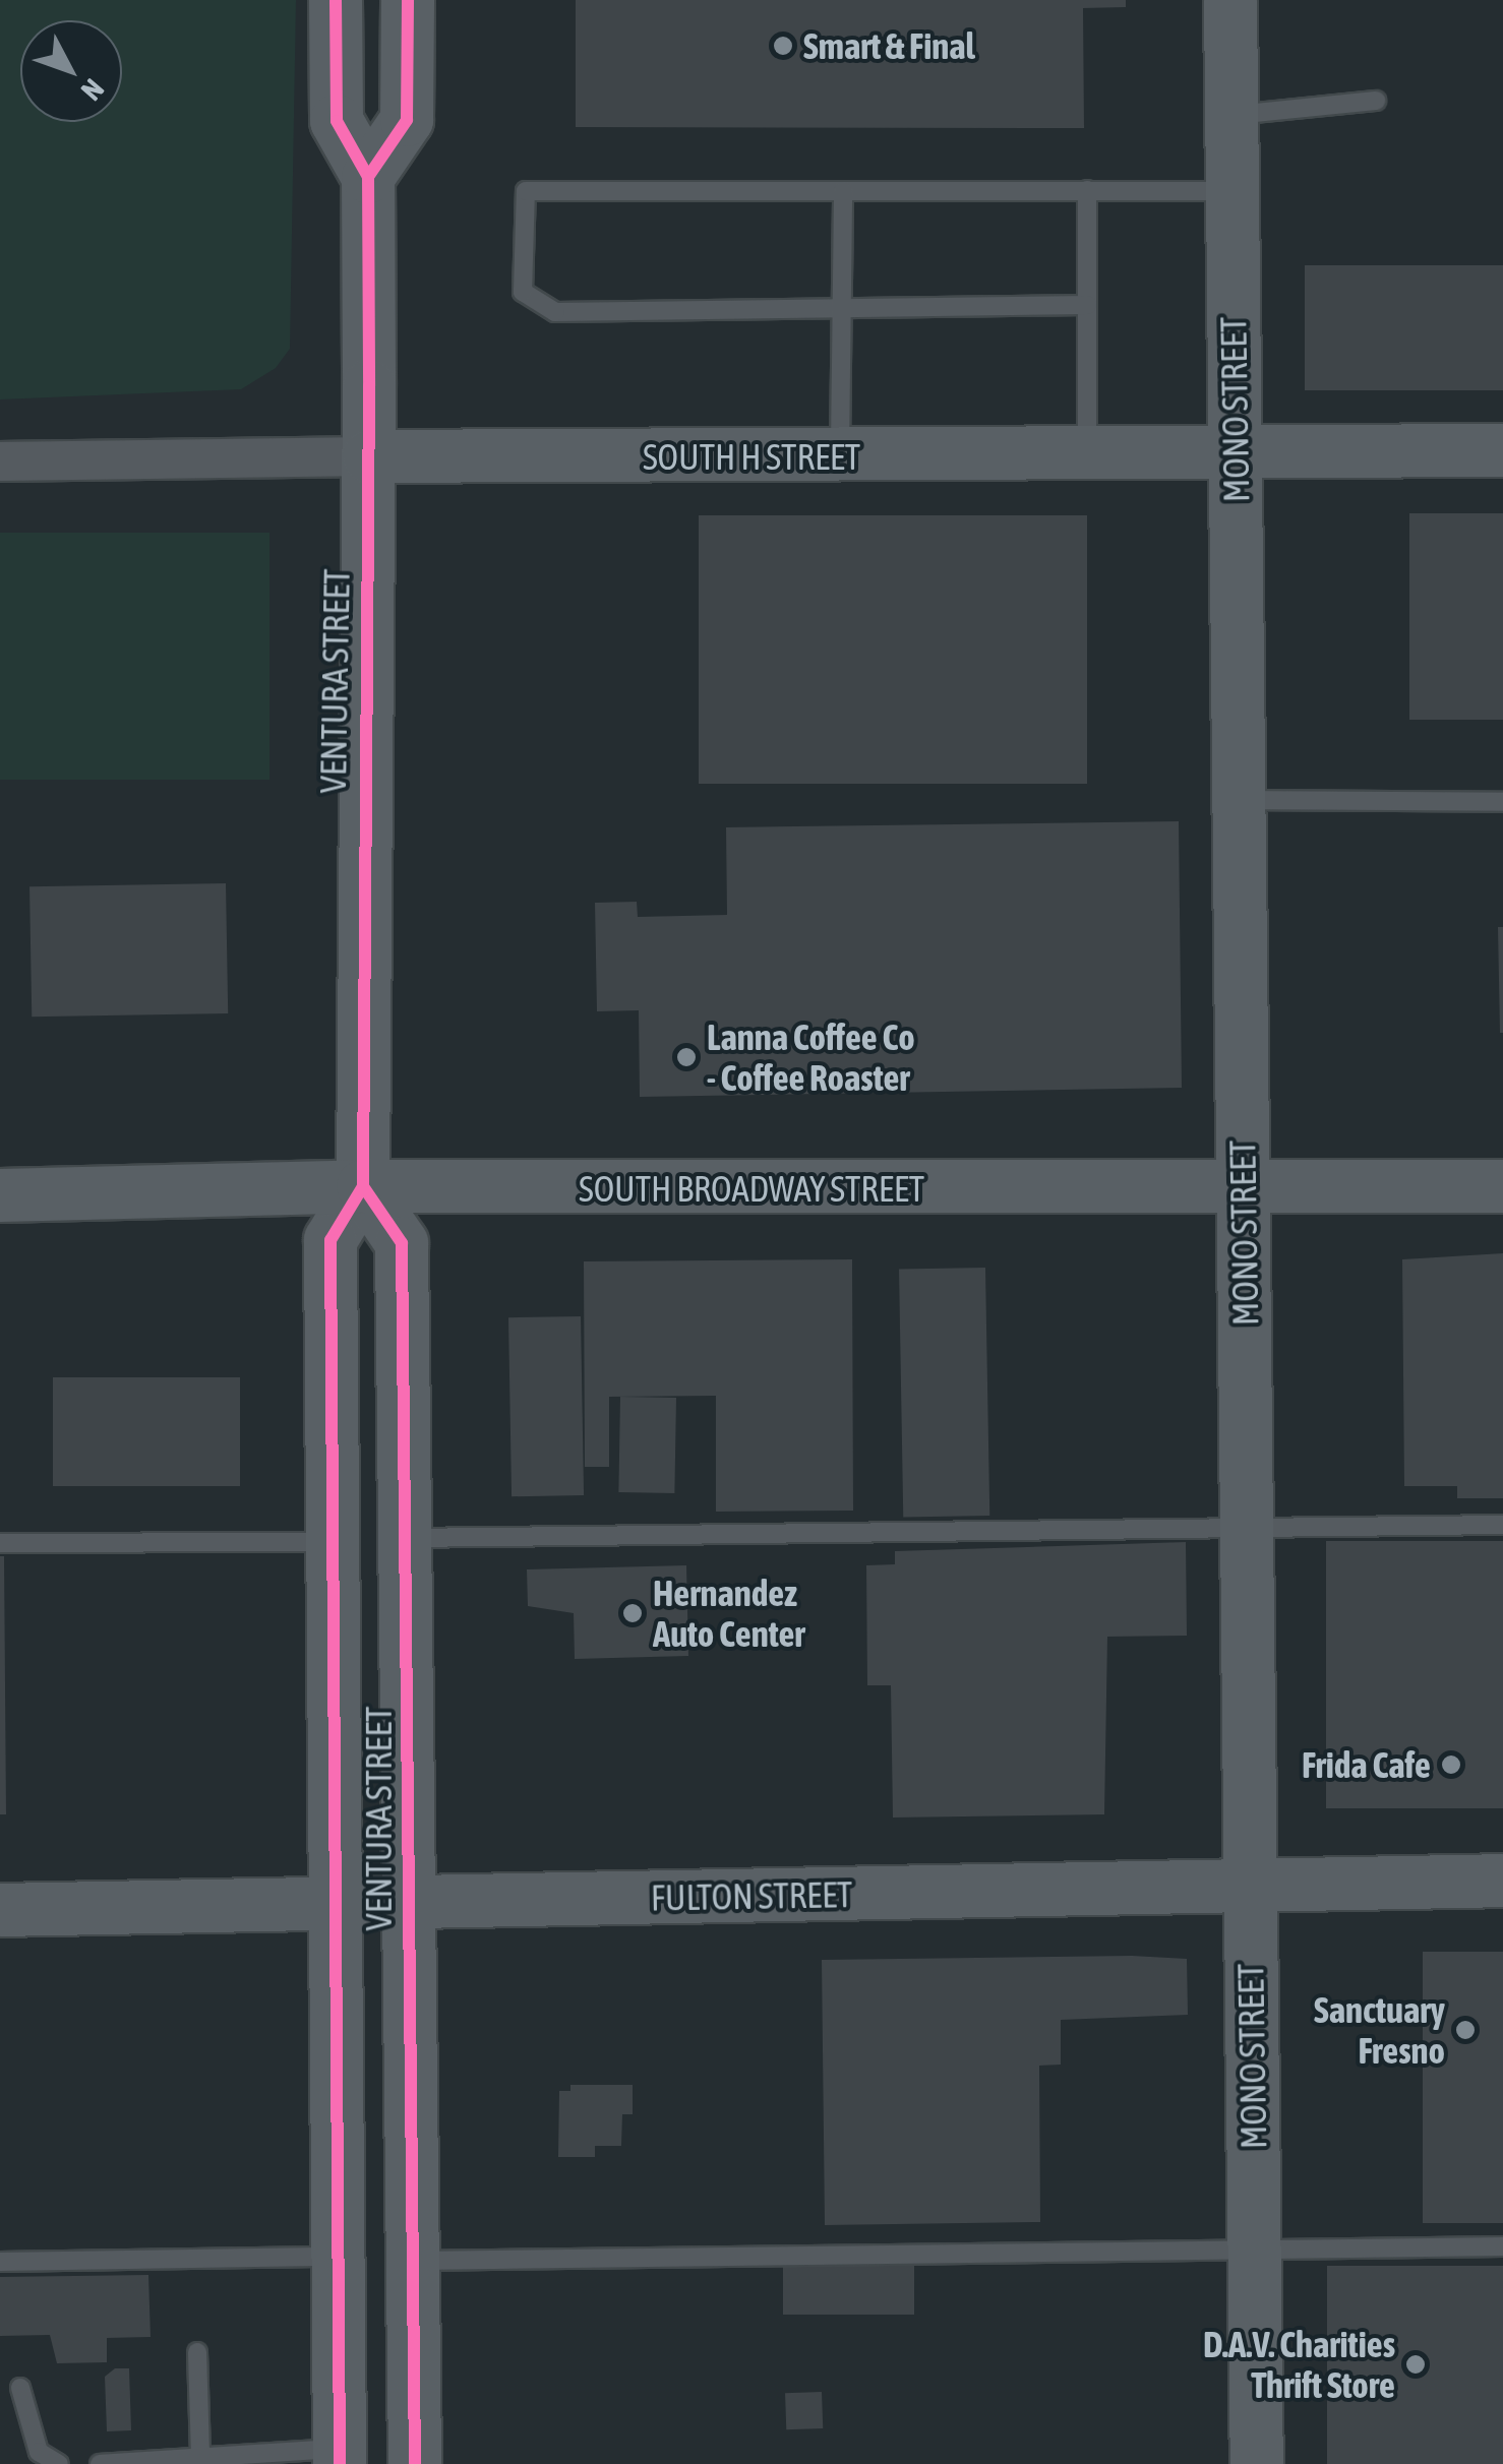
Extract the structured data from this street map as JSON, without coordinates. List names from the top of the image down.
{
  "streets": {
    "street": [
      "MONO STREET",
      "SOUTH H STREET",
      "VENTURA STREET",
      "SOUTH BROADWAY STREET",
      "FULTON STREET"
    ]
  },
  "crossings": [
    ["MONO STREET", "SOUTH H STREET"],
    ["MONO STREET", "SOUTH BROADWAY STREET"],
    ["MONO STREET", "FULTON STREET"],
    ["SOUTH H STREET", "VENTURA STREET"],
    ["VENTURA STREET", "SOUTH BROADWAY STREET"],
    ["VENTURA STREET", "FULTON STREET"]
  ],
  "places": [
    "Smart & Final",
    "Lanna Coffee Co - Coffee Roaster",
    "Hernandez Auto Center",
    "Frida Cafe",
    "Sanctuary Fresno",
    "D.A.V. Charities Thrift Store"
  ],
  "north": "bottom right"
}
